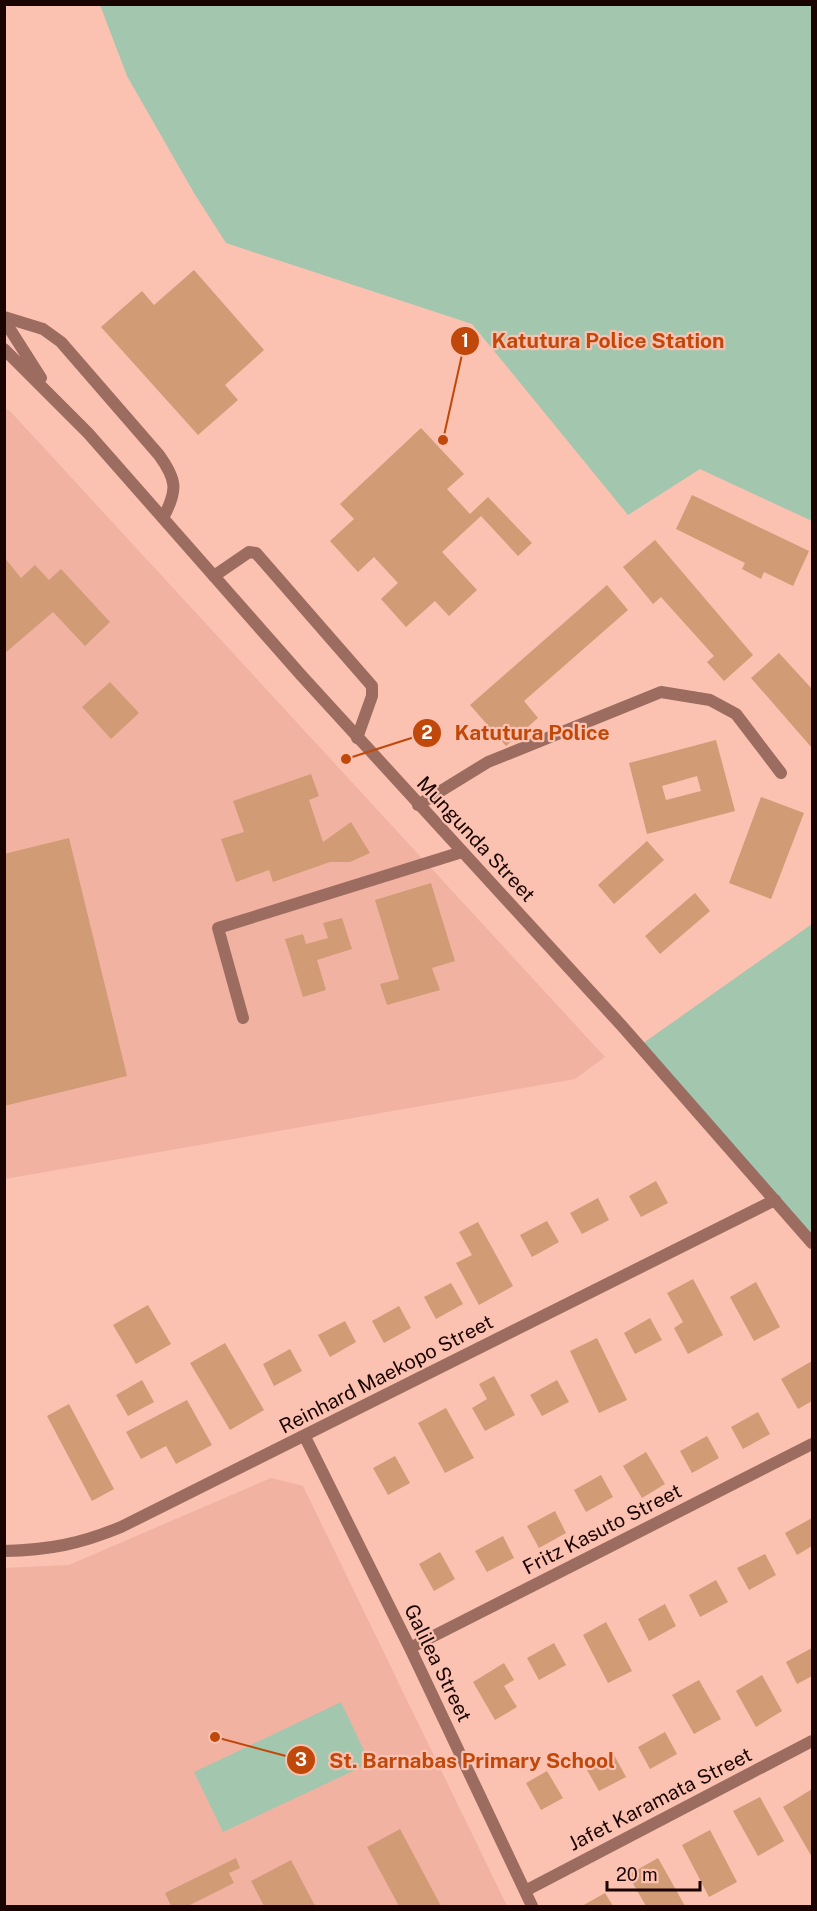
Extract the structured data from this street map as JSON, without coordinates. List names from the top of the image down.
{
  "streets": {
    "street": [
      "Mungunda Street",
      "Reinhard Maekopo Street",
      "Fritz Kasuto Street",
      "Galilea Street",
      "Jafet Karamata Street"
    ]
  },
  "crossings": [
    ["Mungunda Street", "Reinhard Maekopo Street"],
    ["Reinhard Maekopo Street", "Galilea Street"],
    ["Fritz Kasuto Street", "Galilea Street"],
    ["Galilea Street", "Jafet Karamata Street"]
  ],
  "places": ["Katutura Police Station", "Katutura Police", "St. Barnabas Primary School"],
  "scale_bar": "20 m"
}
